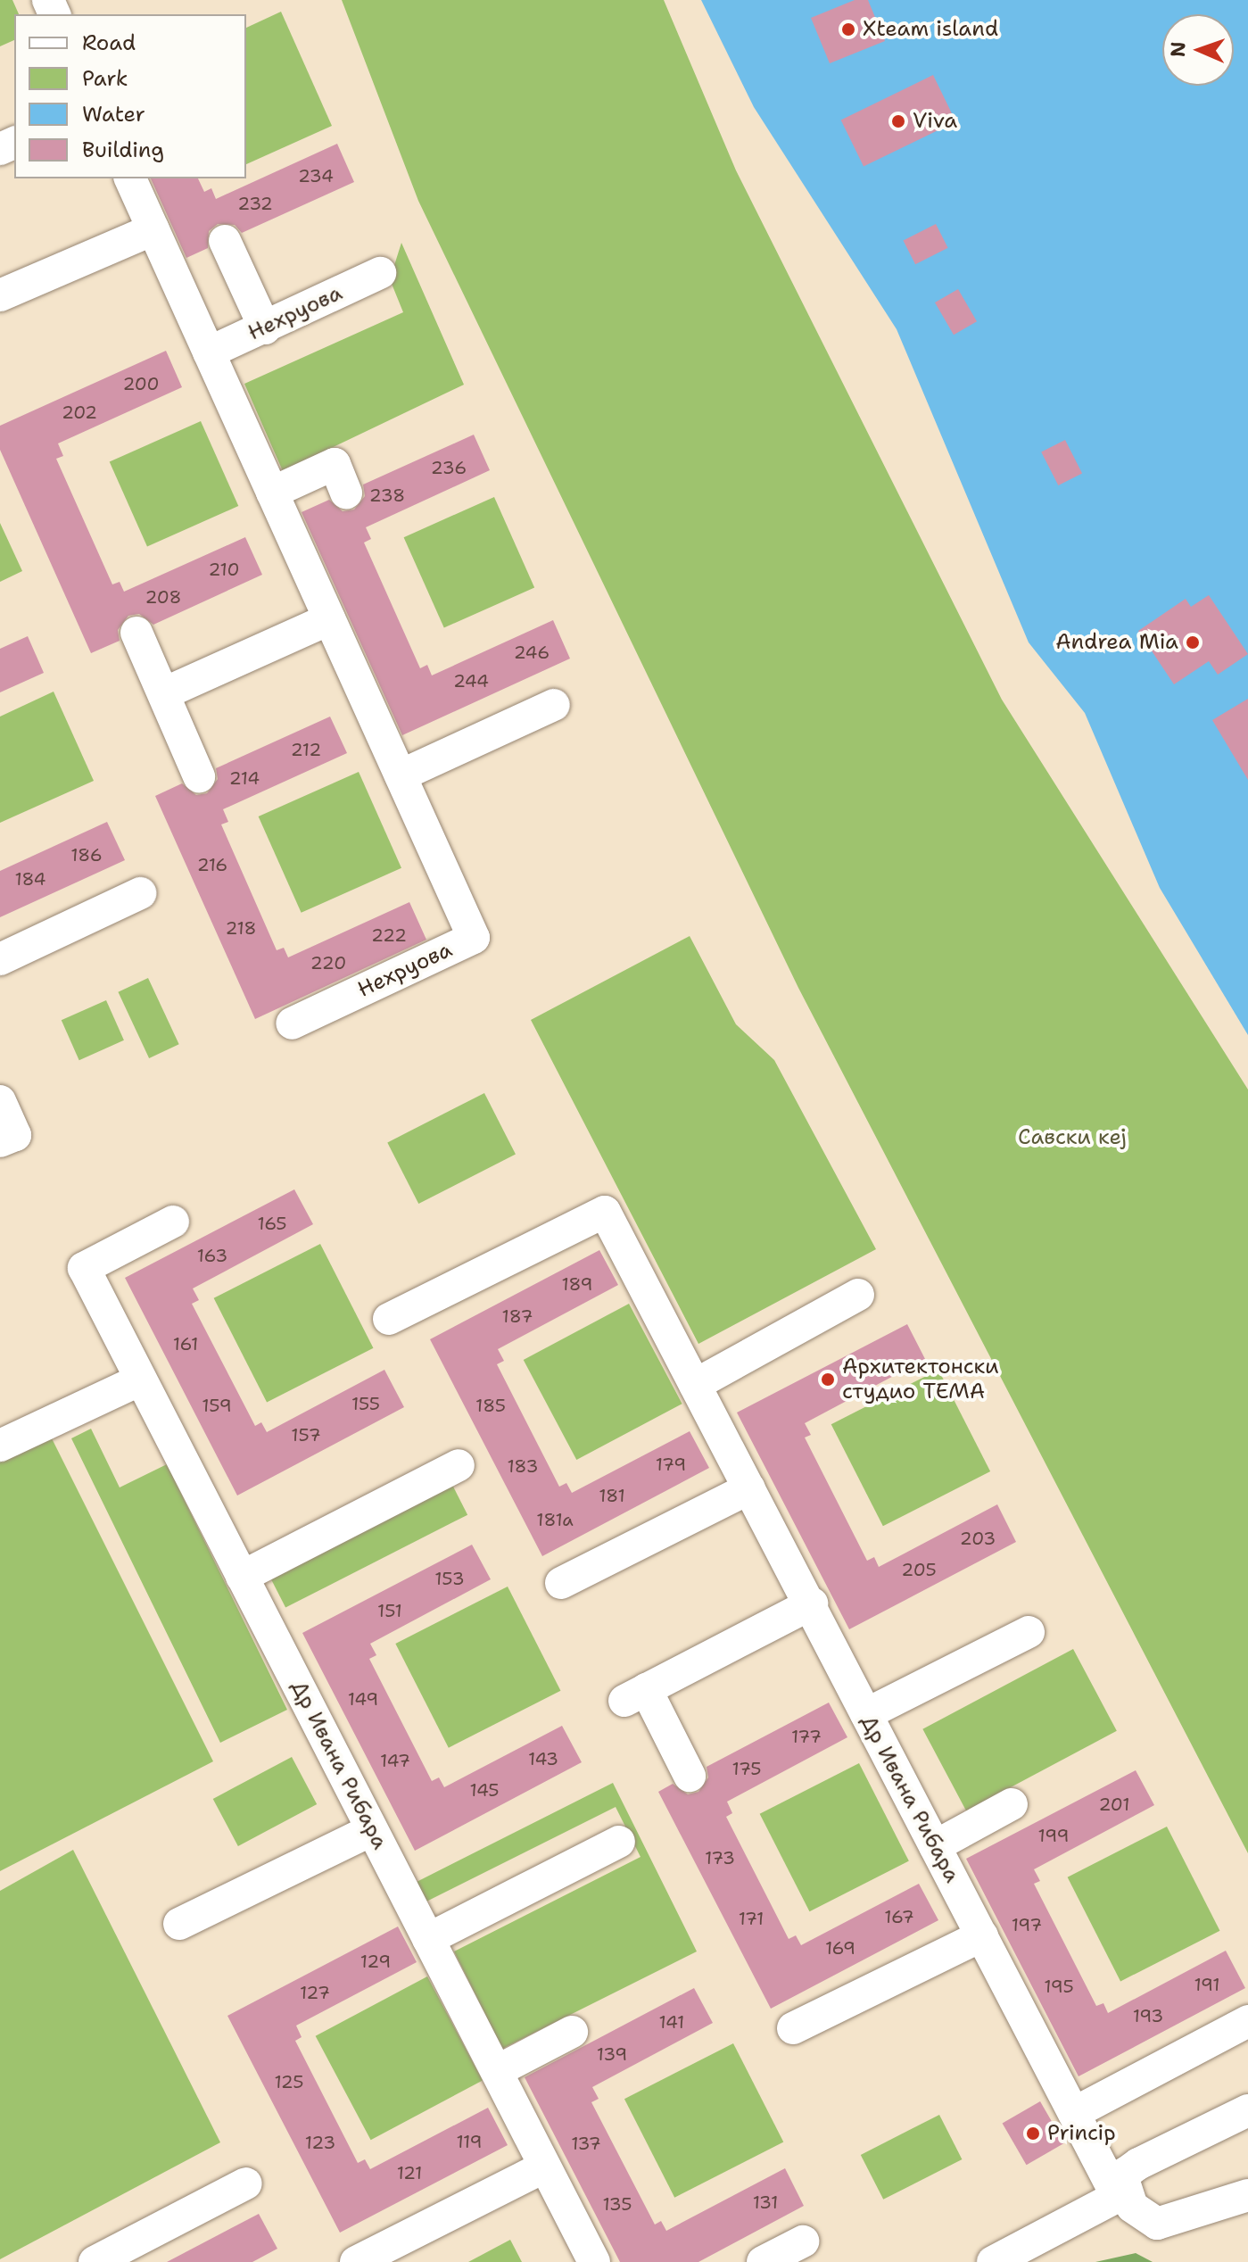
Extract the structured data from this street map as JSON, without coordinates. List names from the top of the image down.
{
  "streets": {
    "street": ["Нехруова", "Др Ивана Рибара"]
  },
  "parks": ["Савски кеј"],
  "places": [
    "Xteam island",
    "Viva",
    "Andrea Mia",
    "Архитектонски студио ТЕМА",
    "Princip"
  ],
  "house_numbers": [
    "234",
    "232",
    "200",
    "202",
    "236",
    "238",
    "210",
    "208",
    "246",
    "244",
    "212",
    "214",
    "186",
    "216",
    "184",
    "218",
    "222",
    "220",
    "165",
    "163",
    "189",
    "187",
    "161",
    "155",
    "159",
    "185",
    "157",
    "179",
    "183",
    "181",
    "181a",
    "203",
    "205",
    "153",
    "151",
    "149",
    "177",
    "143",
    "147",
    "175",
    "145",
    "201",
    "199",
    "173",
    "167",
    "171",
    "197",
    "169",
    "129",
    "191",
    "195",
    "127",
    "193",
    "141",
    "139",
    "125",
    "119",
    "123",
    "137",
    "121",
    "131",
    "135"
  ],
  "legend": [
    "Road",
    "Park",
    "Water",
    "Building"
  ],
  "north": "left"
}
